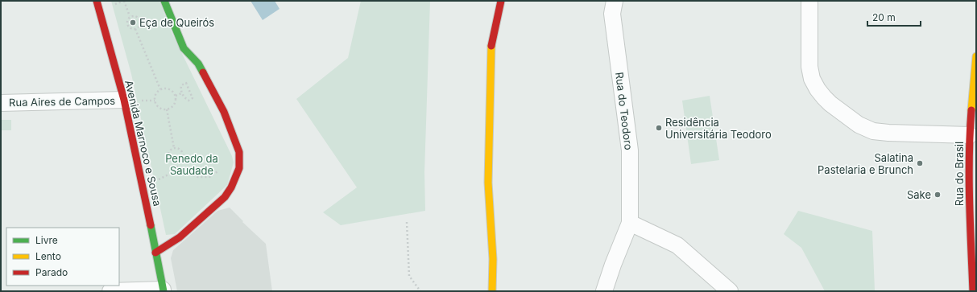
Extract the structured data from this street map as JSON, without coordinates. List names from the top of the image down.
{
  "streets": {
    "street": [
      "Rua Aires de Campos",
      "Rua do Teodoro",
      "Avenida Marnoco e Sousa",
      "Rua do Brasil"
    ]
  },
  "crossings": [
    ["Rua Aires de Campos", "Avenida Marnoco e Sousa"]
  ],
  "parks": ["Penedo da Saudade"],
  "places": [
    "Eça de Queirós",
    "Residência Universitária Teodoro",
    "Salatina Pastelaria e Brunch",
    "Sake"
  ],
  "legend": ["Livre", "Lento", "Parado"],
  "scale_bar": "20 m"
}
